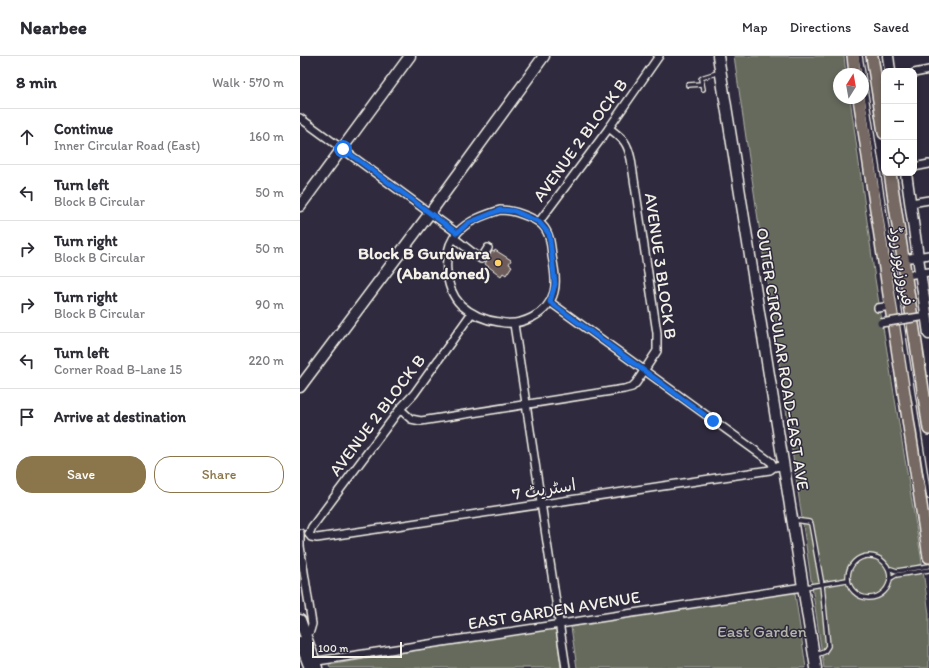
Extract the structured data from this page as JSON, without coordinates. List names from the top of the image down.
{
  "streets": {
    "main road": ["فیروزپور روڈ"],
    "street": [
      "AVENUE 2 BLOCK B",
      "AVENUE 3 BLOCK B",
      "OUTER CIRCULAR ROAD-EAST AVE",
      "اسٹریٹ 7",
      "EAST GARDEN AVENUE"
    ]
  },
  "crossings": [
    ["AVENUE 2 BLOCK B", "AVENUE 3 BLOCK B"],
    ["AVENUE 2 BLOCK B", "اسٹریٹ 7"],
    ["OUTER CIRCULAR ROAD-EAST AVE", "اسٹریٹ 7"],
    ["OUTER CIRCULAR ROAD-EAST AVE", "EAST GARDEN AVENUE"]
  ],
  "parks": ["East Garden"],
  "places": ["Block B Gurdwara (Abandoned)"],
  "scale_bar": "100 m",
  "north": "top",
  "page": {
    "header": "Nearbee",
    "nav": ["Map", "Directions", "Saved"],
    "heading": ["8 min", "Walk · 570 m"],
    "map_buttons": ["+", "−"],
    "list": [
      ["Continue", "Inner Circular Road (East)", "160 m"],
      ["Turn left", "Block B Circular", "50 m"],
      ["Turn right", "Block B Circular", "50 m"],
      ["Turn right", "Block B Circular", "90 m"],
      ["Turn left", "Corner Road B-Lane 15", "220 m"],
      "Arrive at destination"
    ],
    "buttons": ["Save", "Share"],
    "scale": "100 m"
  }
}
